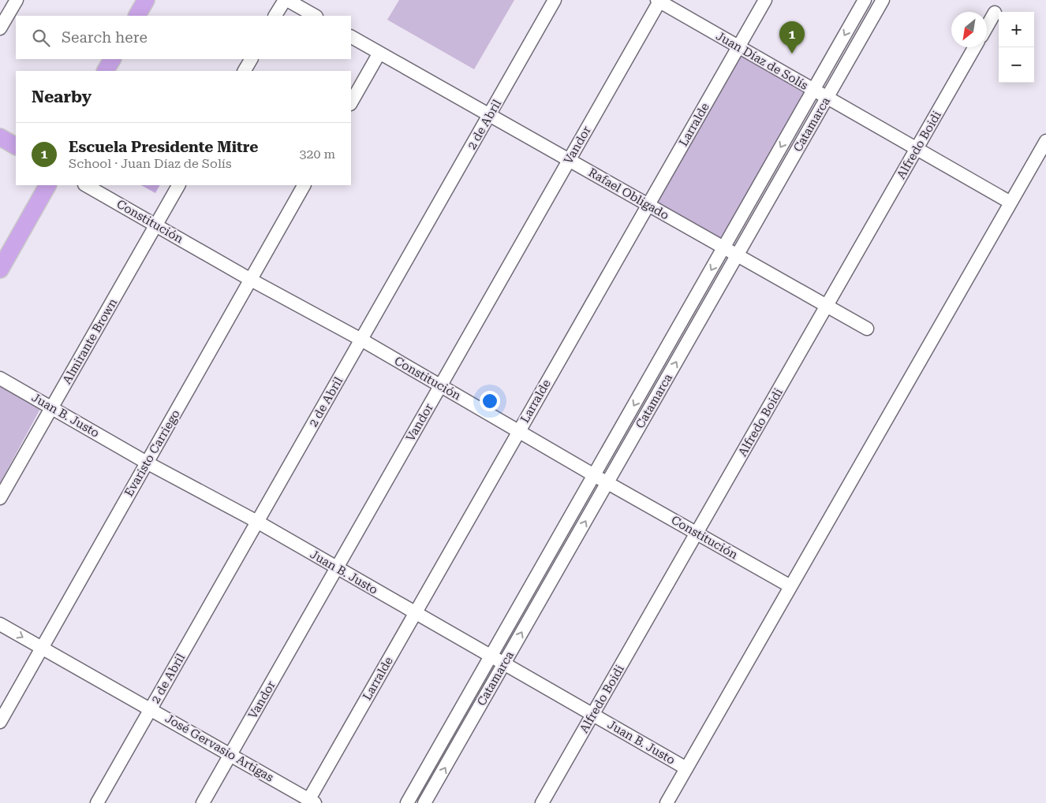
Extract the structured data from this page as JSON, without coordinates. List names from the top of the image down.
{
  "streets": {
    "street": [
      "Juan Díaz de Solís",
      "2 de Abril",
      "Larralde",
      "Catamarca",
      "Vandor",
      "Alfredo Boidi",
      "Rafael Obligado",
      "Constitución",
      "Almirante Brown",
      "Juan B. Justo",
      "Evaristo Carriego",
      "José Gervasio Artigas"
    ]
  },
  "crossings": [
    ["Juan Díaz de Solís", "Larralde"],
    ["Juan Díaz de Solís", "Catamarca"],
    ["Juan Díaz de Solís", "Vandor"],
    ["Juan Díaz de Solís", "Alfredo Boidi"],
    ["2 de Abril", "Rafael Obligado"],
    ["2 de Abril", "Constitución"],
    ["2 de Abril", "Juan B. Justo"],
    ["2 de Abril", "José Gervasio Artigas"],
    ["Larralde", "Rafael Obligado"],
    ["Larralde", "Constitución"],
    ["Larralde", "Juan B. Justo"],
    ["Larralde", "José Gervasio Artigas"],
    ["Catamarca", "Rafael Obligado"],
    ["Catamarca", "Constitución"],
    ["Catamarca", "Juan B. Justo"],
    ["Vandor", "Rafael Obligado"],
    ["Vandor", "Constitución"],
    ["Vandor", "Juan B. Justo"],
    ["Vandor", "José Gervasio Artigas"],
    ["Alfredo Boidi", "Rafael Obligado"],
    ["Alfredo Boidi", "Constitución"],
    ["Alfredo Boidi", "Juan B. Justo"],
    ["Constitución", "Almirante Brown"],
    ["Constitución", "Evaristo Carriego"],
    ["Almirante Brown", "Juan B. Justo"],
    ["Juan B. Justo", "Evaristo Carriego"],
    ["Evaristo Carriego", "José Gervasio Artigas"]
  ],
  "north": "bottom left",
  "page": {
    "map_buttons": ["+", "−"],
    "search": "Search here",
    "pins": "1",
    "heading": "Nearby",
    "list": [
      {
        "mark": "1",
        "name": "Escuela Presidente Mitre",
        "note": "School · Juan Díaz de Solís",
        "value": "320 m"
      }
    ]
  }
}
